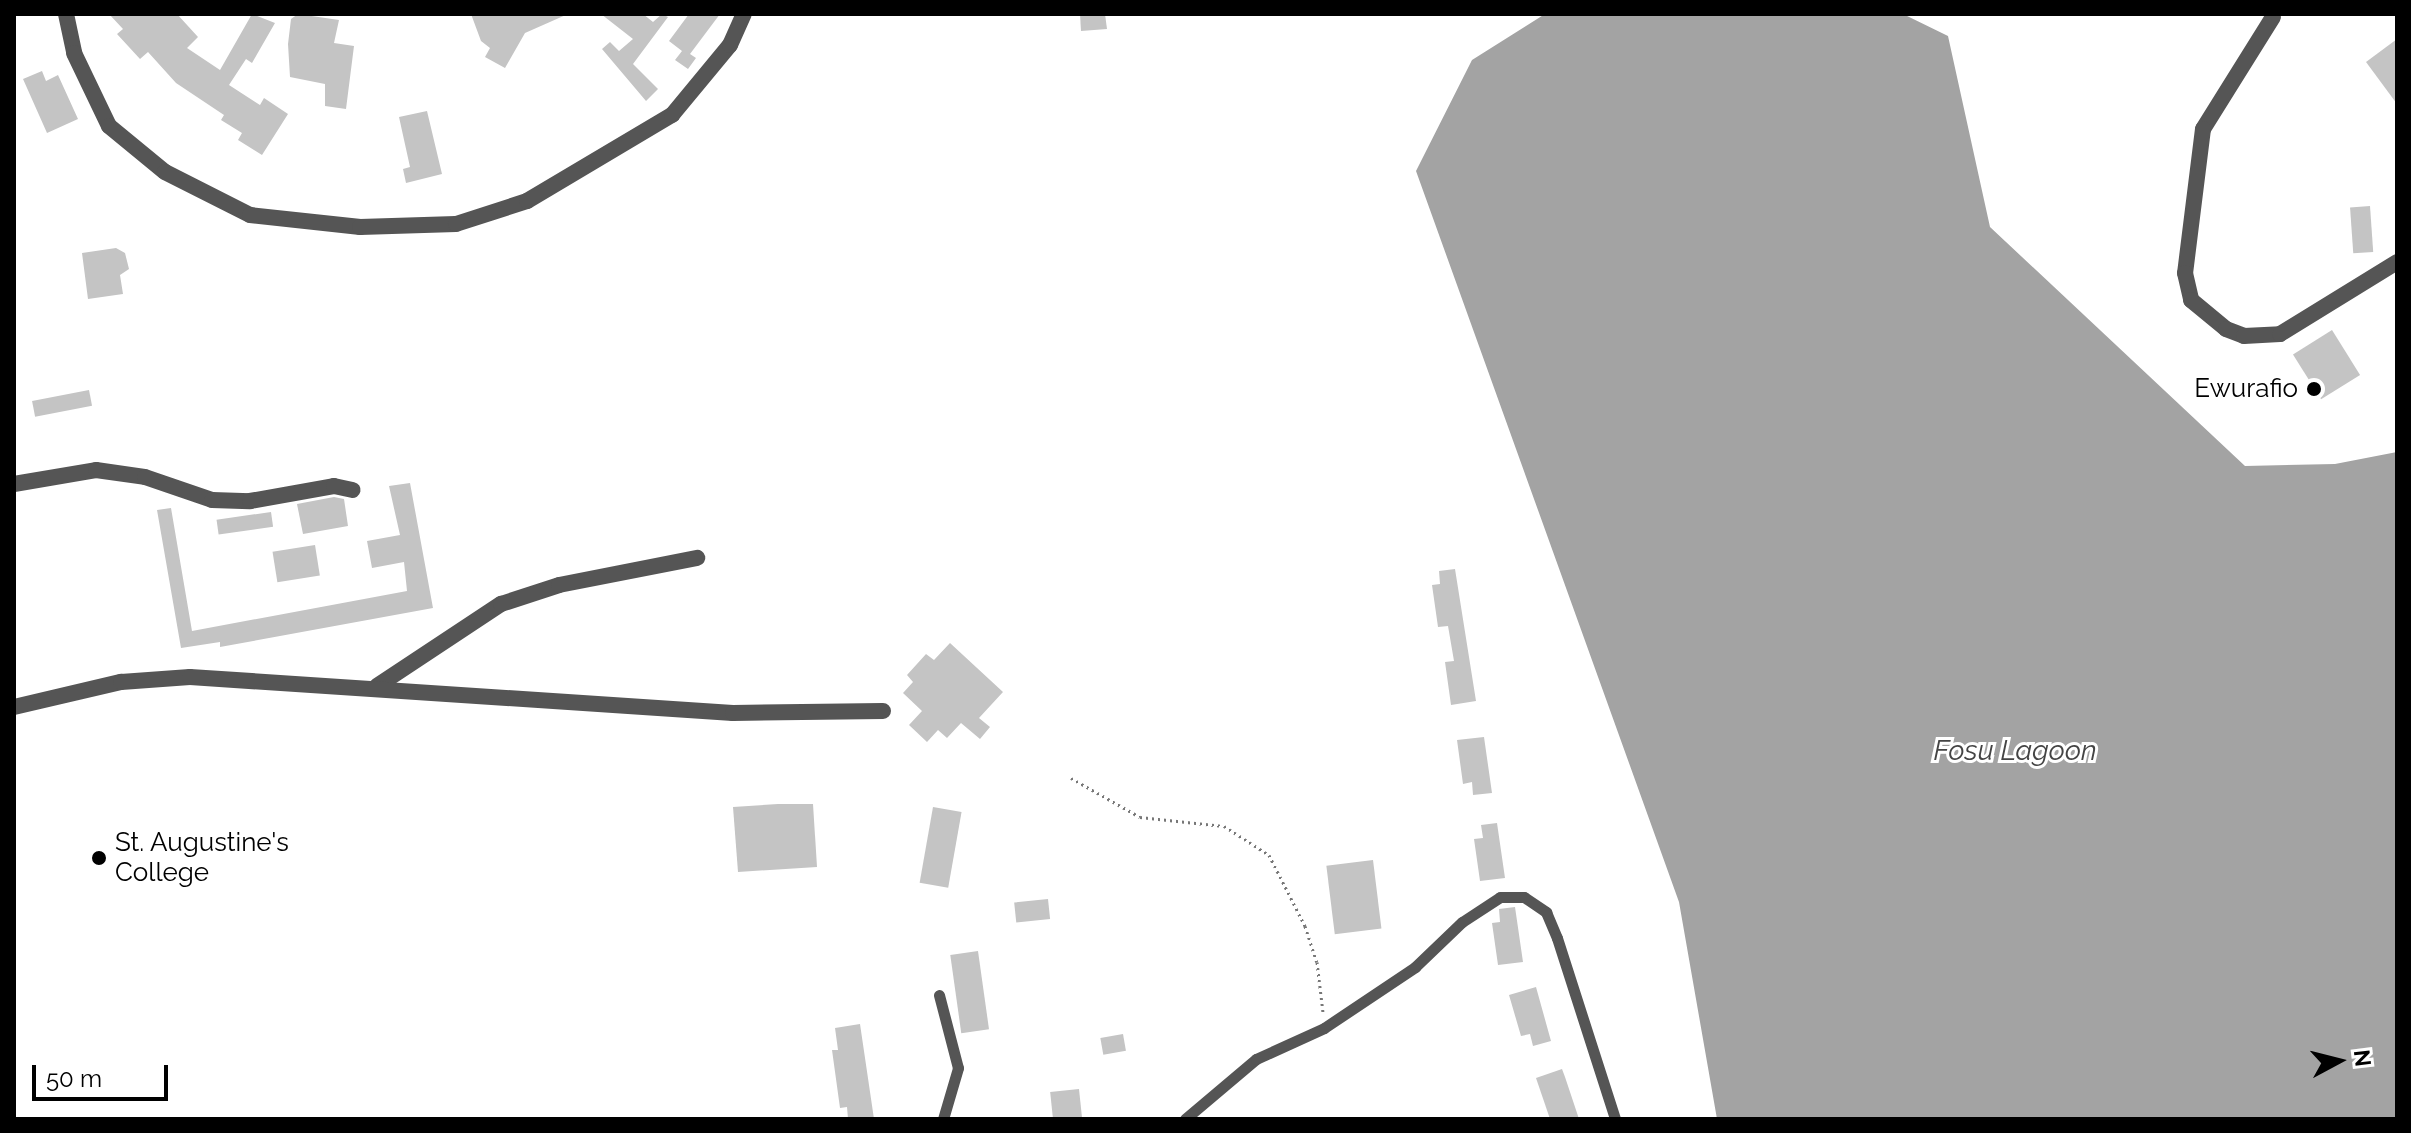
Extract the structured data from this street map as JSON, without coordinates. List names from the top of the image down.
{
  "water": ["Fosu Lagoon"],
  "places": ["Ewurafio", "St. Augustine's College"],
  "scale_bar": "50 m",
  "north": "right"
}
